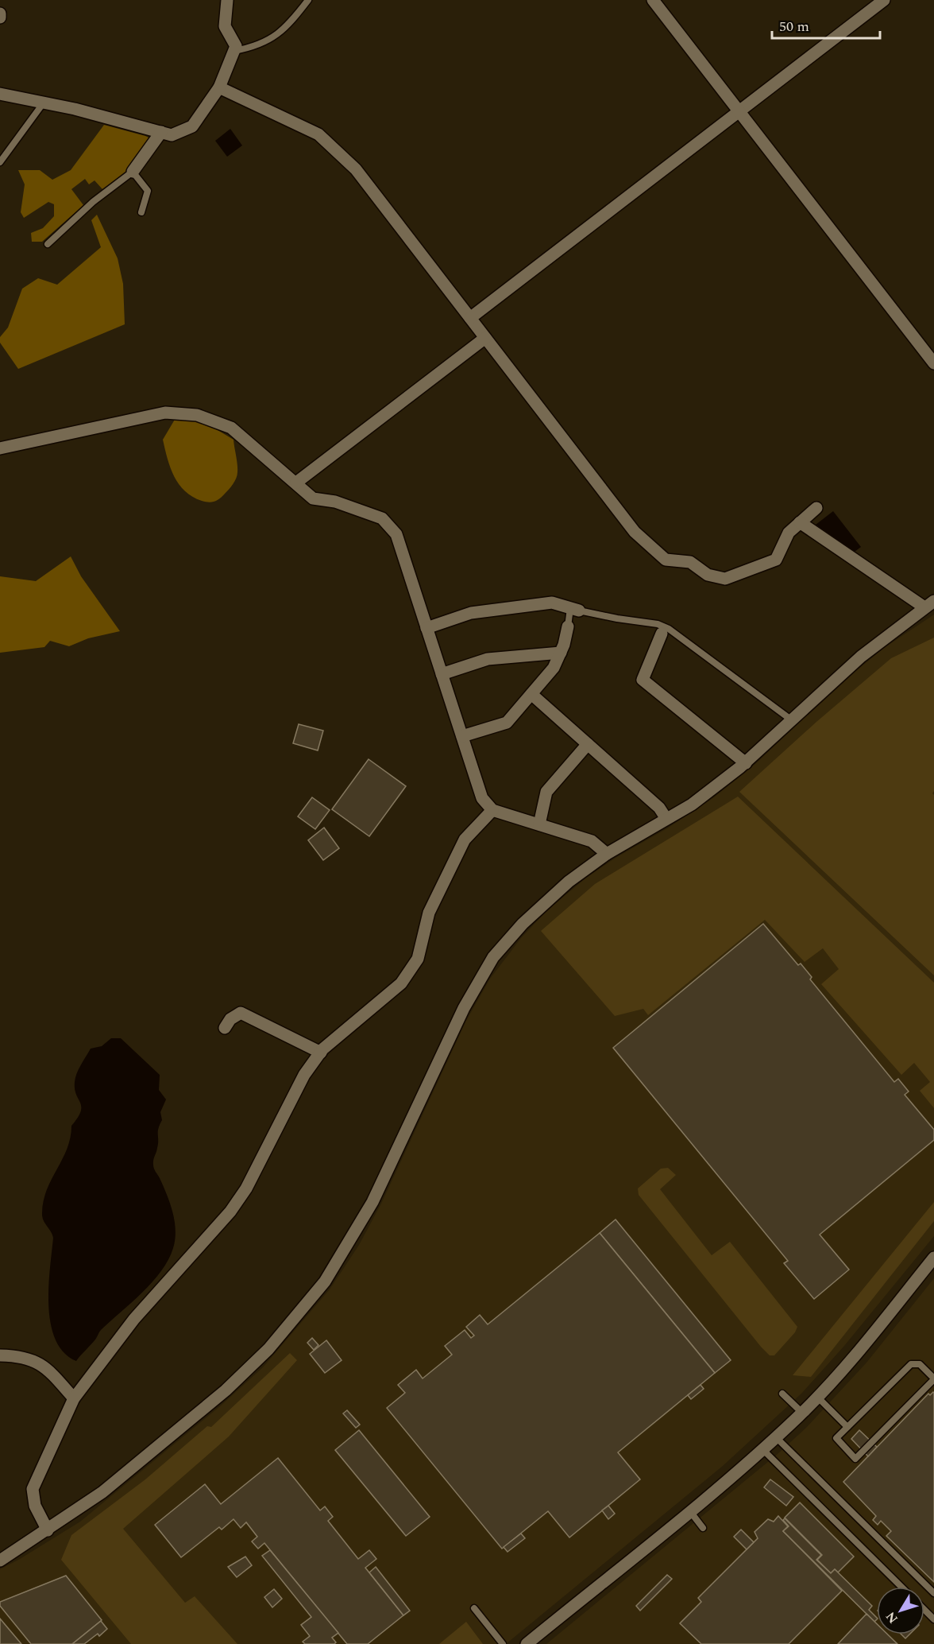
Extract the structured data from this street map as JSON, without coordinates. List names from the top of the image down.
{
  "scale_bar": "50 m",
  "north": "bottom left"
}
